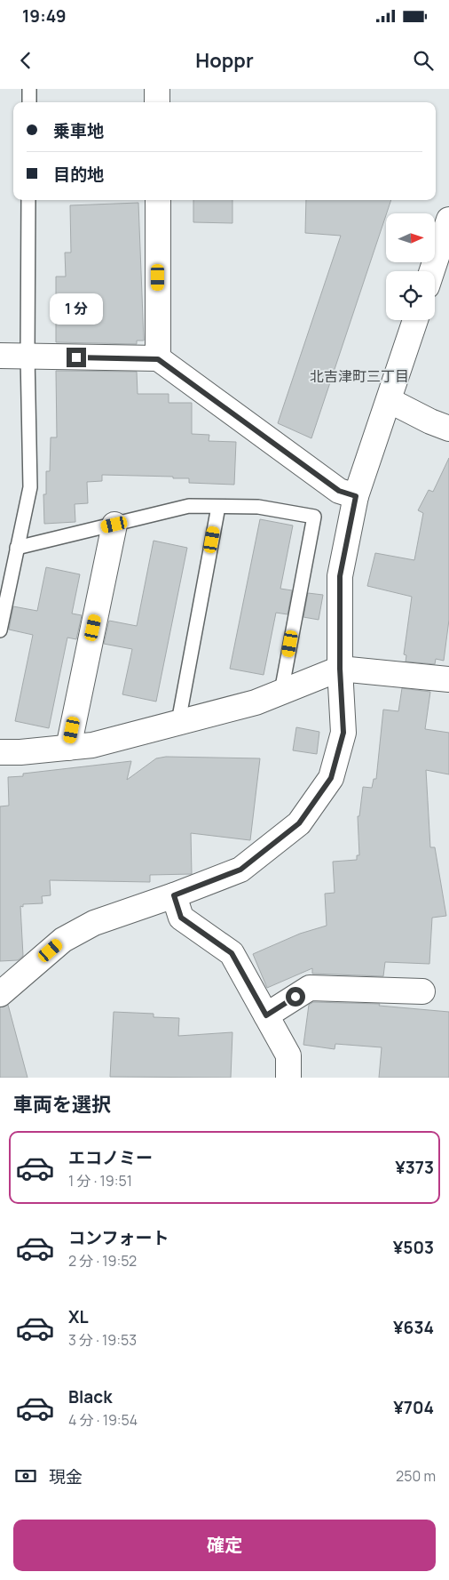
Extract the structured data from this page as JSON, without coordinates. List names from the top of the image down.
{
  "districts": ["北吉津町三丁目"],
  "north": "right",
  "page": {
    "status": "19:49",
    "header": "Hoppr",
    "banner": ["乗車地", "目的地"],
    "bubble": "1 分",
    "heading": "車両を選択",
    "list": [
      {
        "name": "エコノミー",
        "note": "1 分 · 19:51",
        "value": "¥373"
      },
      {
        "name": "コンフォート",
        "note": "2 分 · 19:52",
        "value": "¥503"
      },
      {
        "name": "XL",
        "note": "3 分 · 19:53",
        "value": "¥634"
      },
      {
        "name": "Black",
        "note": "4 分 · 19:54",
        "value": "¥704"
      }
    ],
    "pay": ["現金", "250 m"],
    "buttons": "確定"
  }
}
